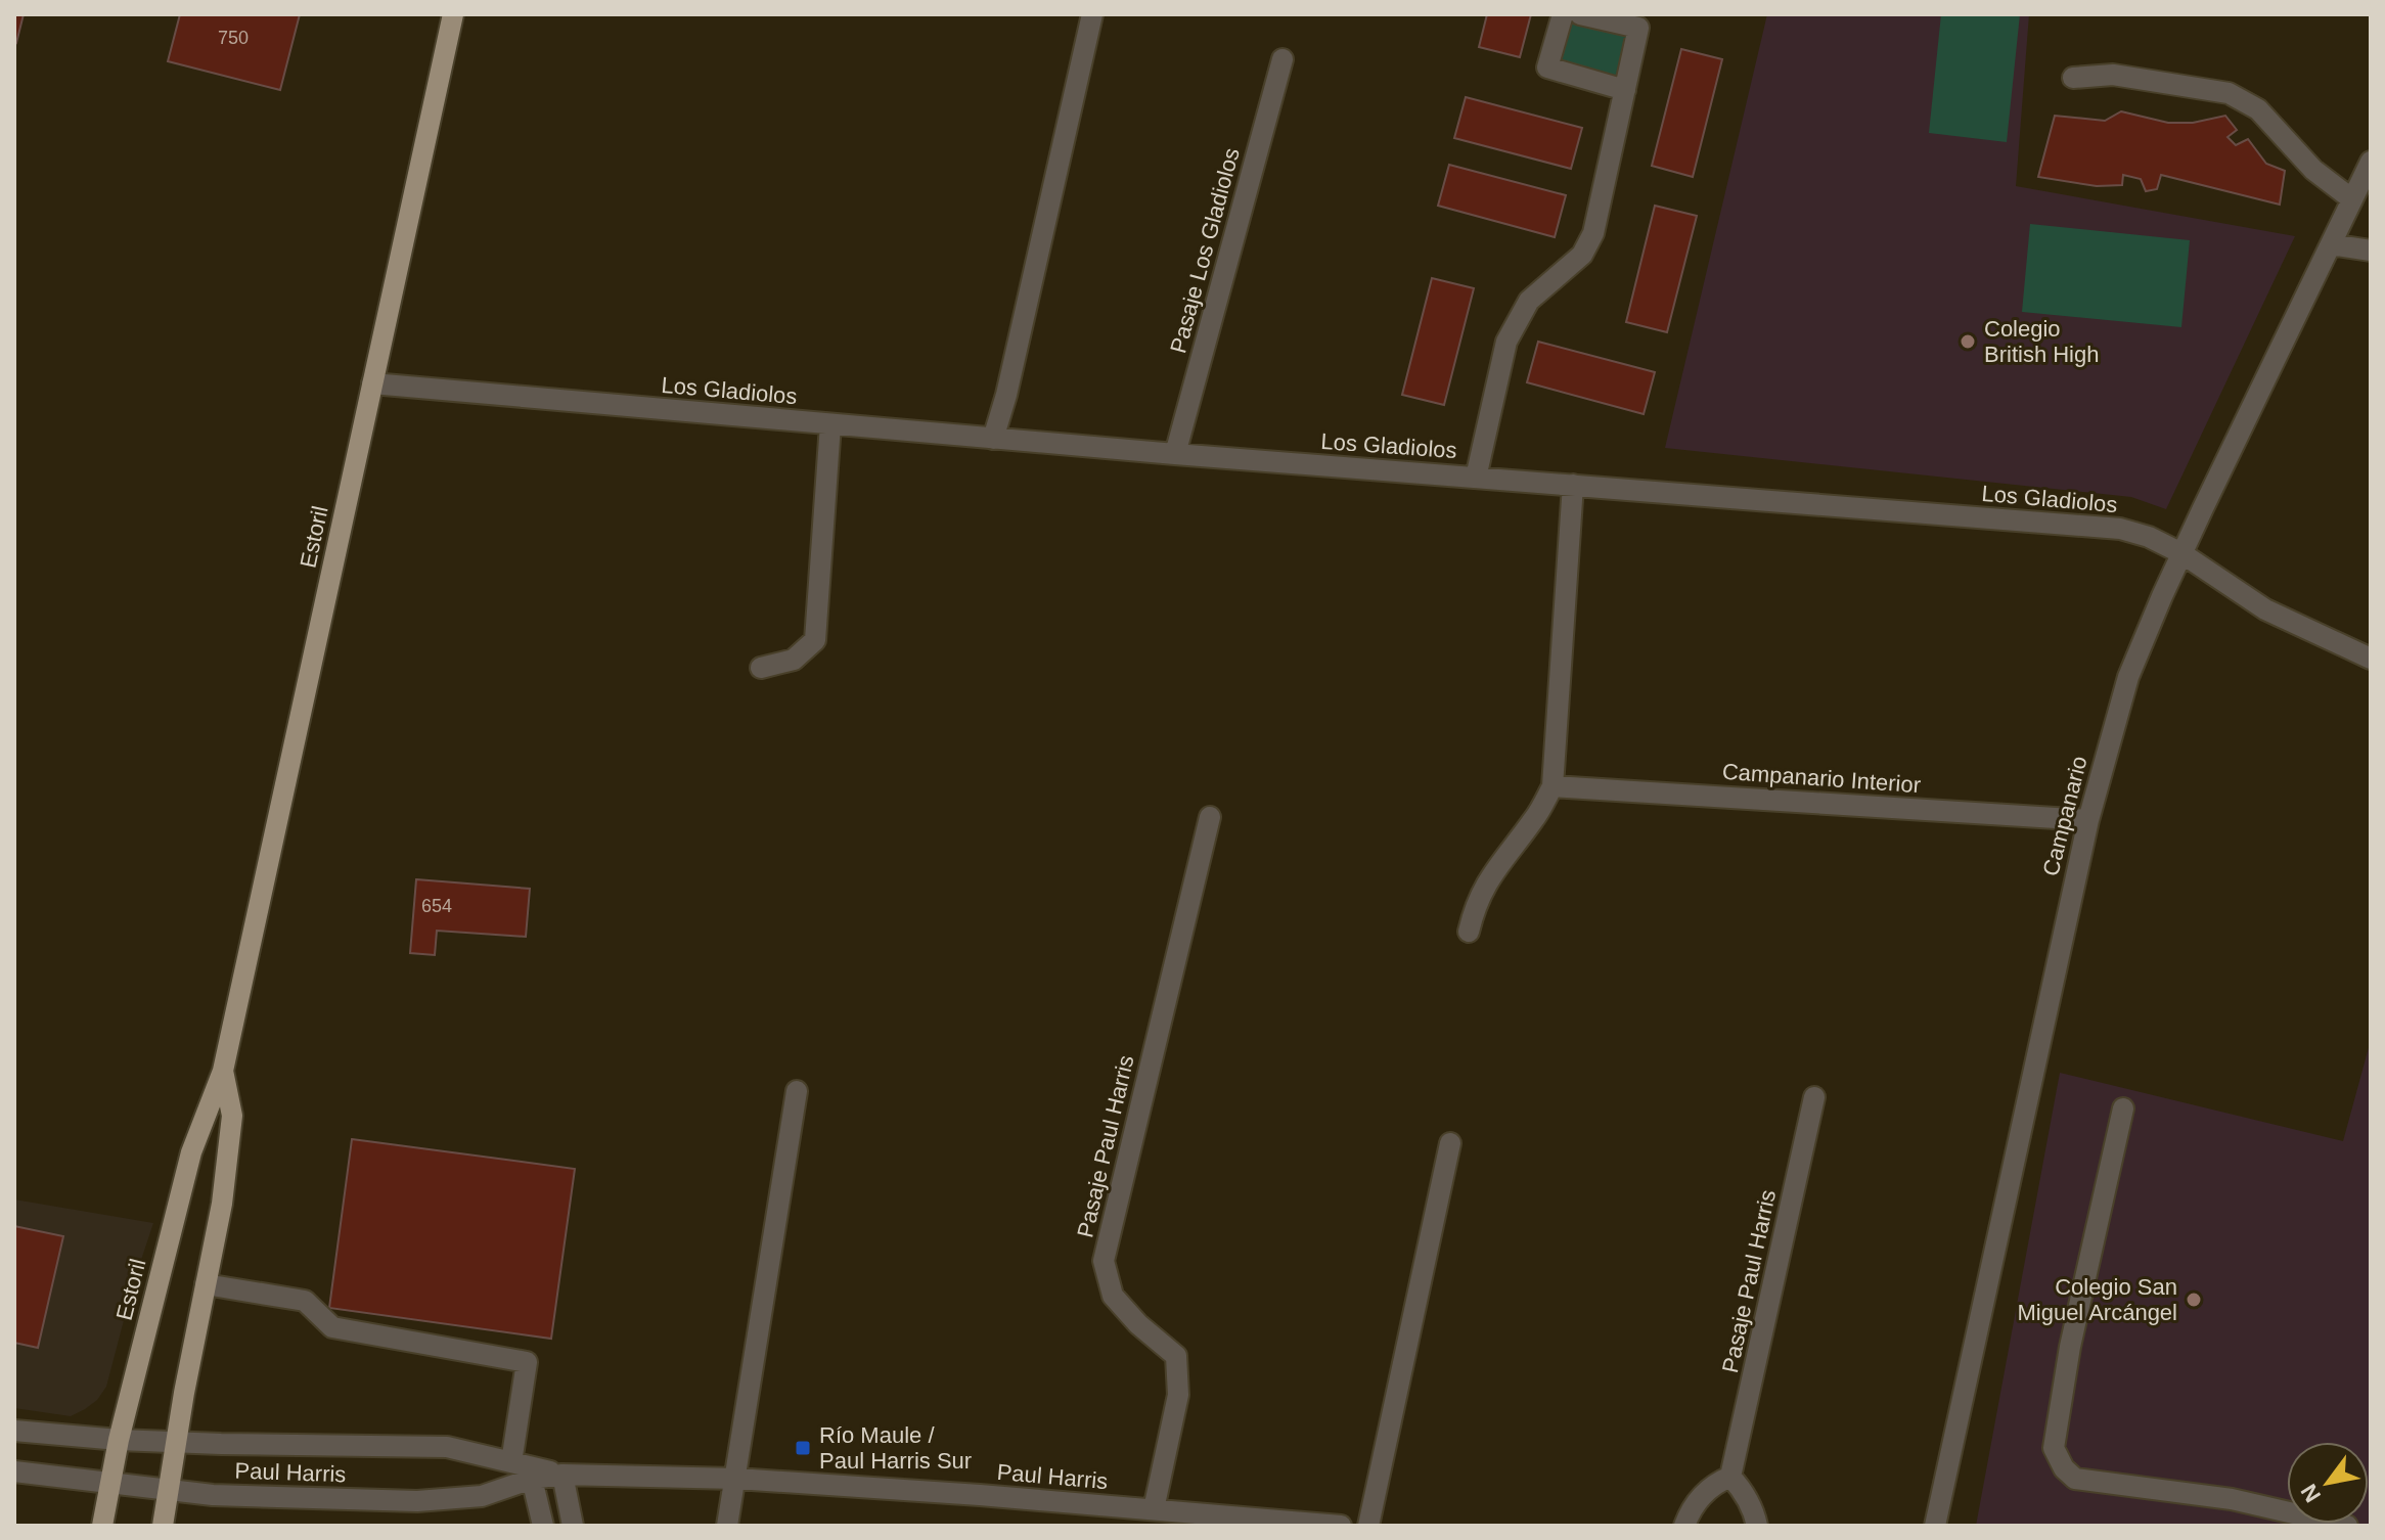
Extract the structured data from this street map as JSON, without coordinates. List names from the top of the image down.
{
  "streets": {
    "main road": ["Estoril"],
    "street": [
      "Pasaje Los Gladiolos",
      "Los Gladiolos",
      "Campanario Interior",
      "Campanario",
      "Pasaje Paul Harris",
      "Paul Harris"
    ]
  },
  "crossings": [
    ["Pasaje Los Gladiolos", "Los Gladiolos"],
    ["Los Gladiolos", "Estoril"],
    ["Los Gladiolos", "Campanario"],
    ["Estoril", "Paul Harris"],
    ["Campanario Interior", "Campanario"],
    ["Pasaje Paul Harris", "Paul Harris"]
  ],
  "places": {
    "other": ["Colegio British High", "Colegio San Miguel Arcángel"],
    "transit": ["Río Maule / Paul Harris Sur"]
  },
  "house_numbers": ["750", "654"],
  "north": "bottom left"
}
